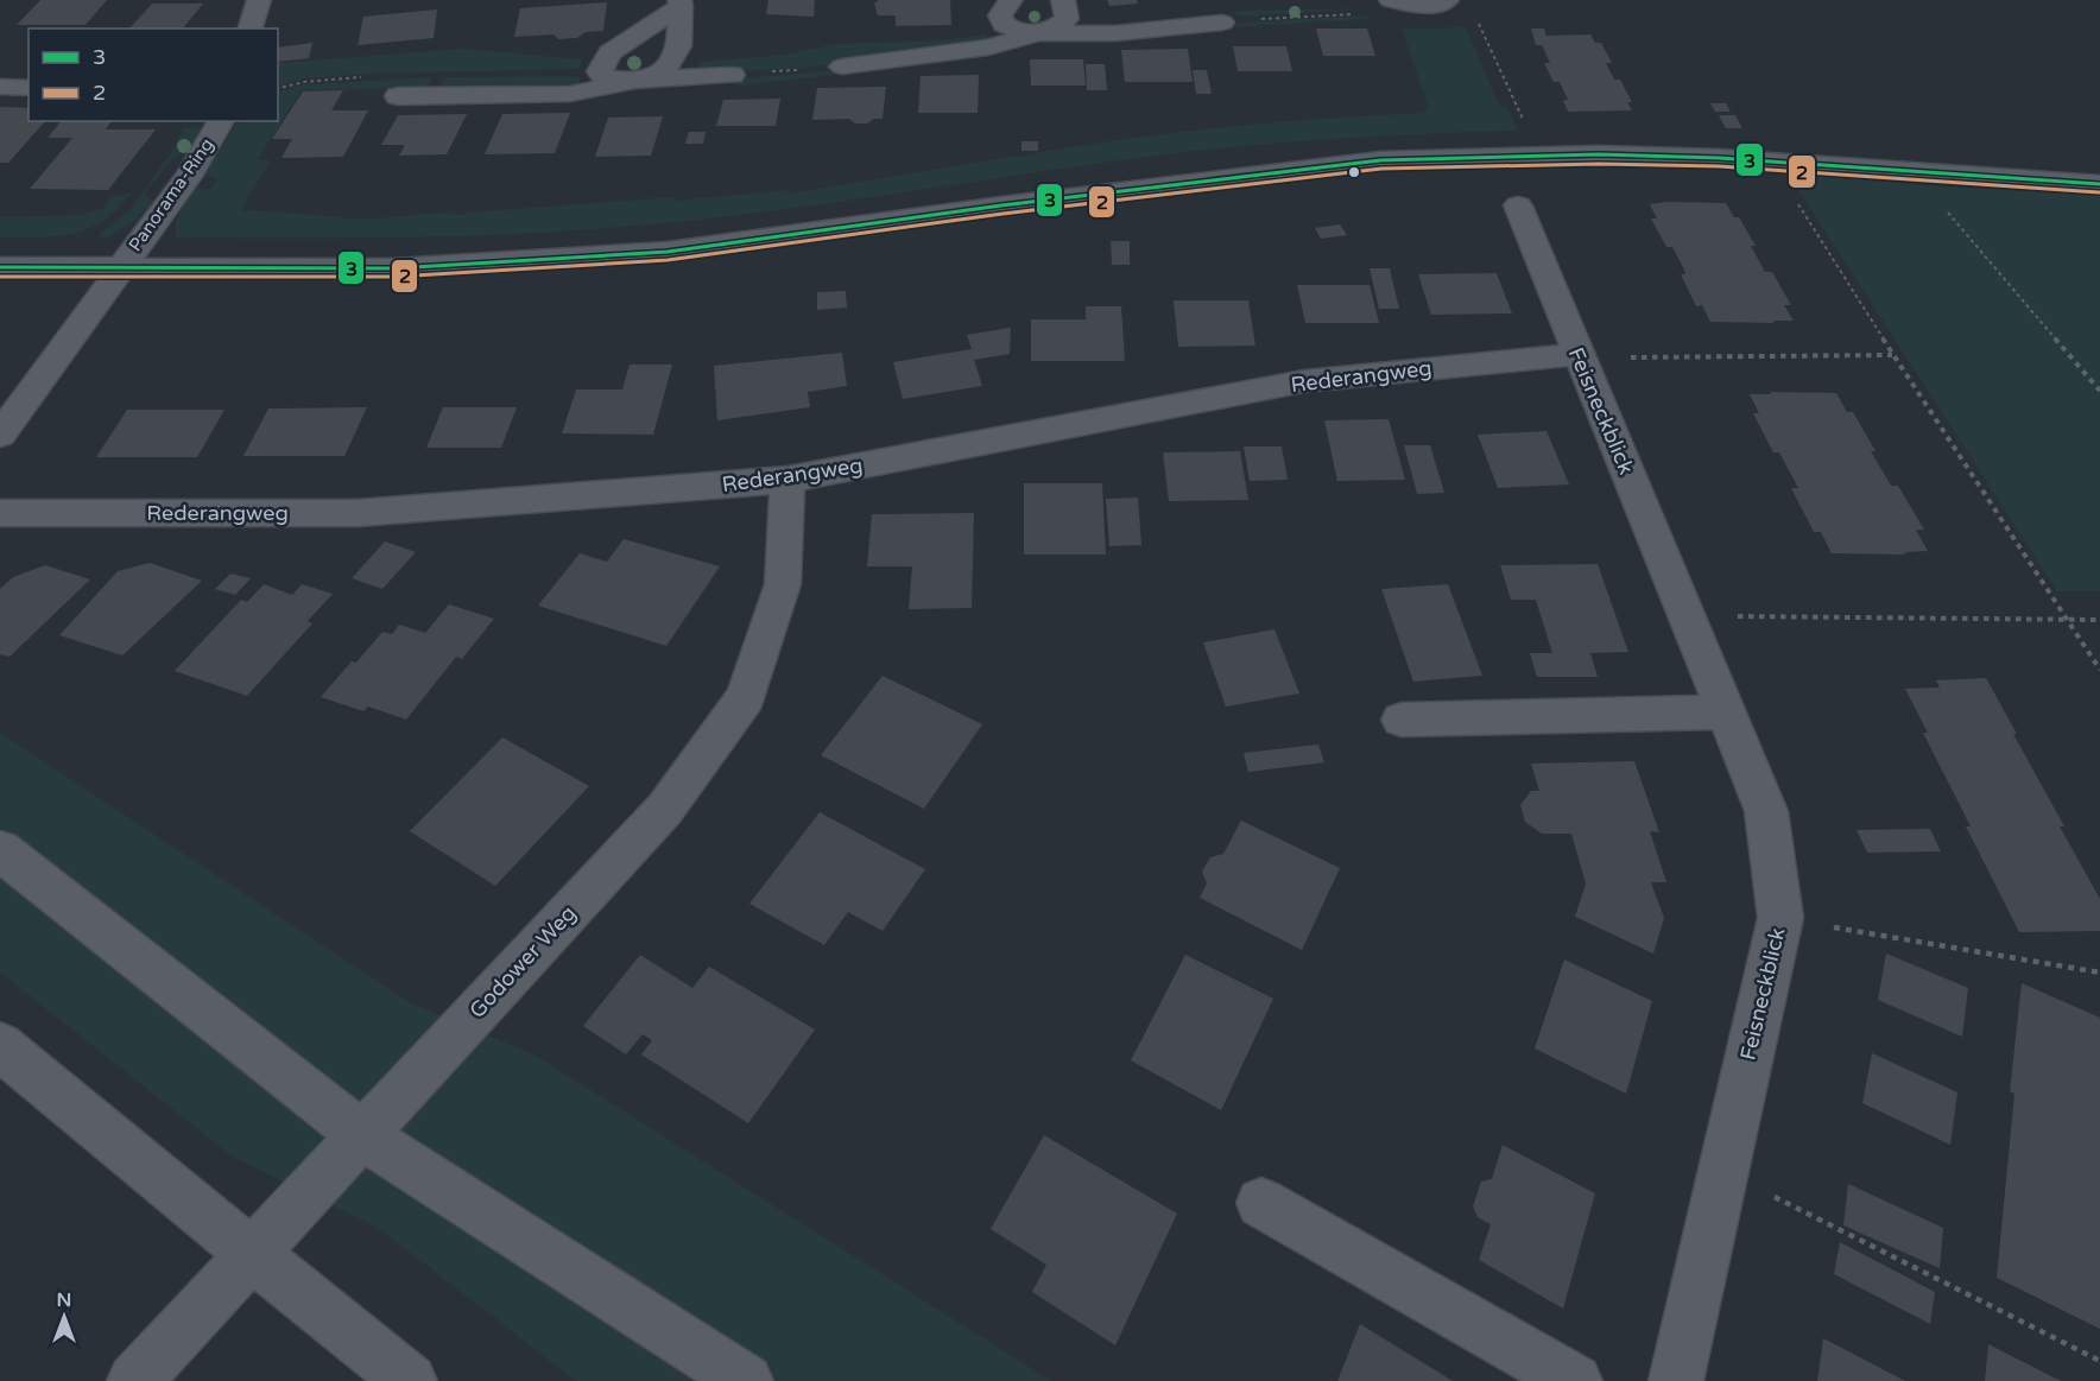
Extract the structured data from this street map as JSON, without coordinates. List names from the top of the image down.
{
  "streets": {
    "street": [
      "Panorama-Ring",
      "Rederangweg",
      "Feisneckblick",
      "Godower Weg"
    ]
  },
  "crossings": [
    ["Rederangweg", "Feisneckblick"],
    ["Rederangweg", "Godower Weg"]
  ],
  "lines": ["transit line 3", "transit line 2"],
  "legend": ["3", "2"],
  "north": "top"
}
